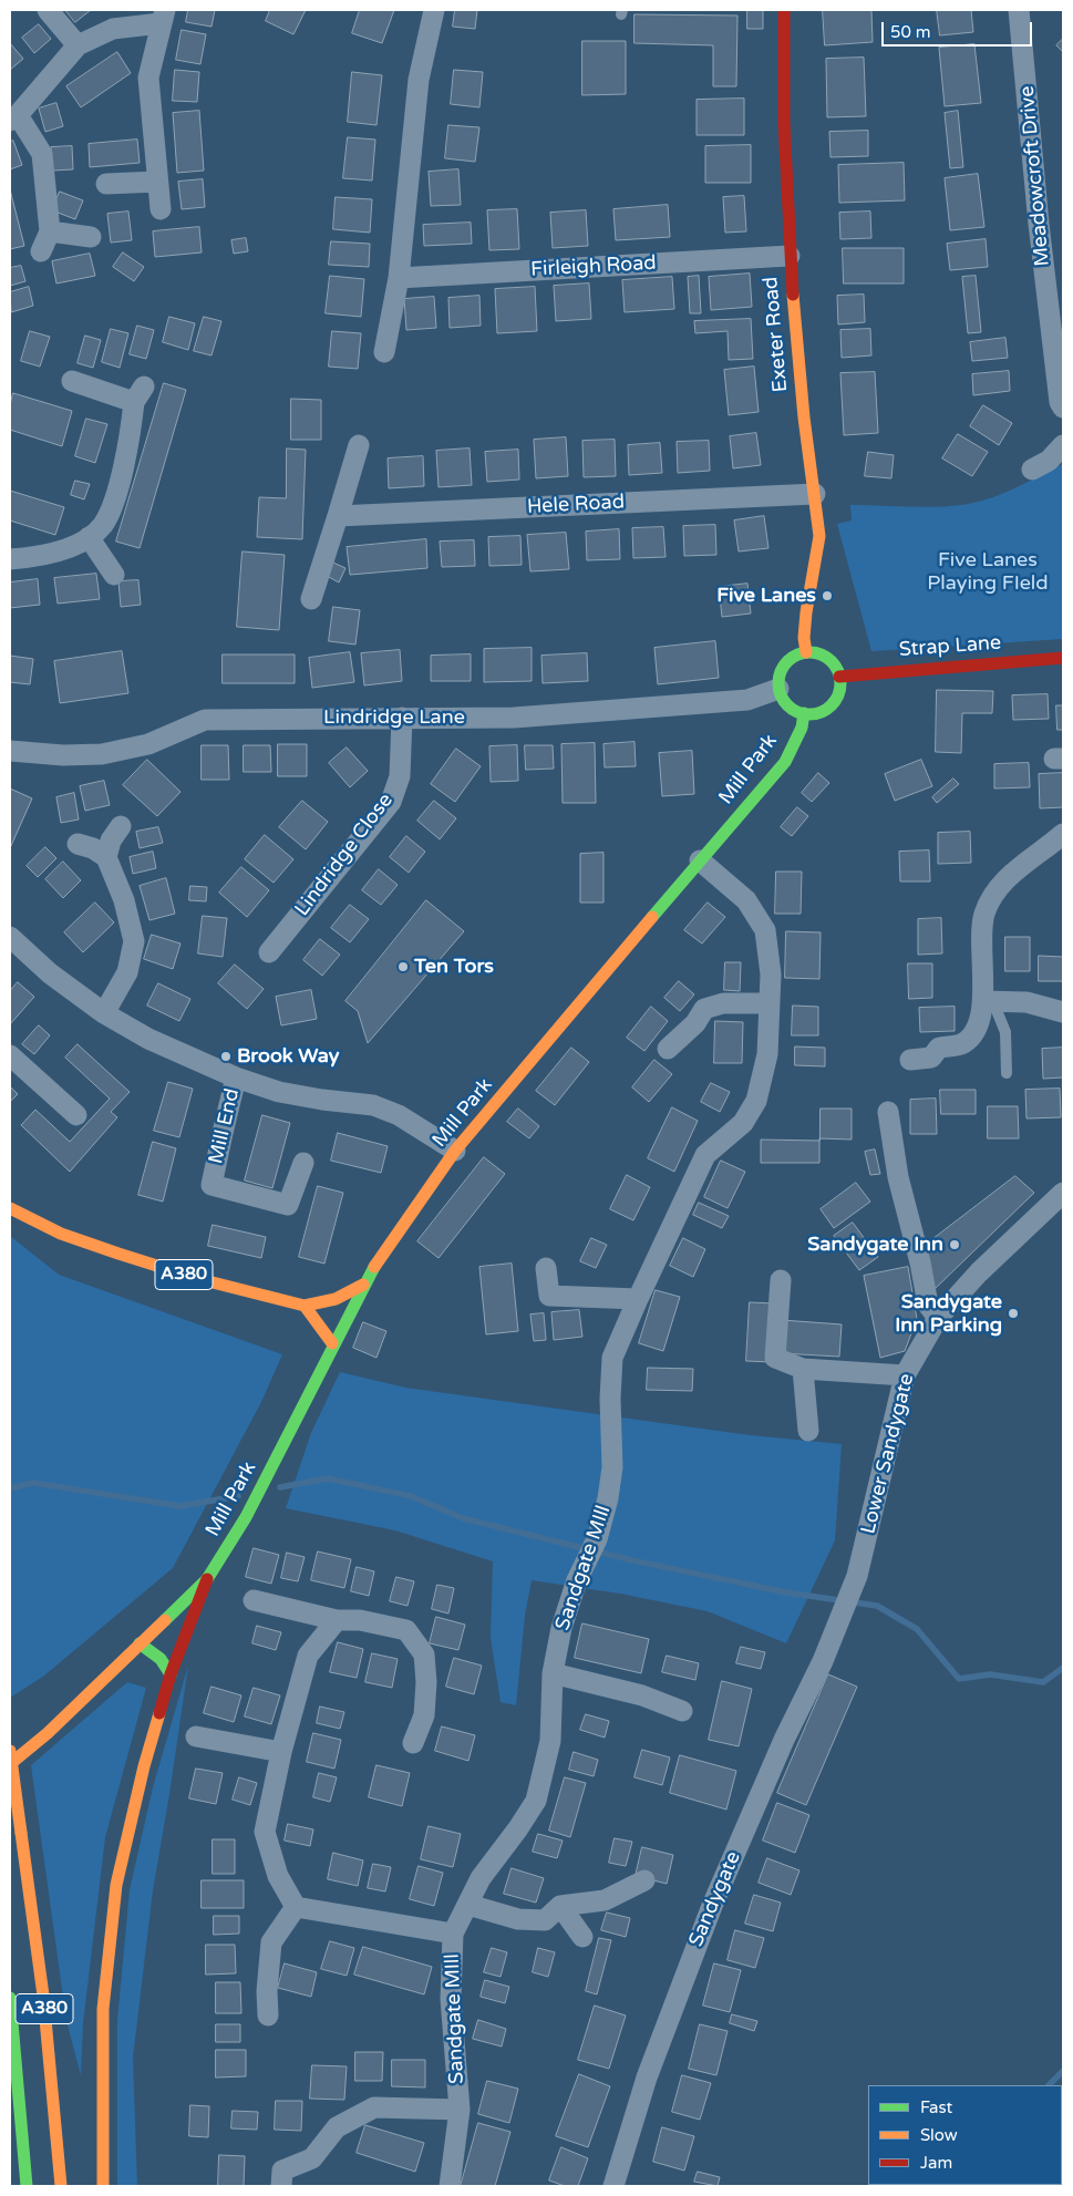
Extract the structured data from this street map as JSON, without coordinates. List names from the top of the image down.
{
  "streets": {
    "main road": [
      "Exeter Road",
      "Strap Lane",
      "Mill Park",
      "A380"
    ],
    "street": [
      "Meadowcroft Drive",
      "Firleigh Road",
      "Hele Road",
      "Lindridge Lane",
      "Lindridge Close",
      "Mill End",
      "Lower Sandygate",
      "Sandgate MIll",
      "Sandygate"
    ]
  },
  "crossings": [
    ["Firleigh Road", "Exeter Road"],
    ["Exeter Road", "Hele Road"],
    ["Exeter Road", "Strap Lane"],
    ["Exeter Road", "Lindridge Lane"],
    ["Exeter Road", "Mill Park"],
    ["Strap Lane", "Lindridge Lane"],
    ["Strap Lane", "Mill Park"],
    ["Lindridge Lane", "Mill Park"],
    ["Lindridge Lane", "Lindridge Close"],
    ["Mill Park", "A380"],
    ["Mill Park", "Sandgate MIll"],
    ["Lower Sandygate", "Sandygate"]
  ],
  "parks": ["Five Lanes Playing FIeld"],
  "places": [
    "Five Lanes",
    "Ten Tors",
    "Brook Way",
    "Sandygate Inn",
    "Sandygate Inn Parking"
  ],
  "legend": ["Fast", "Slow", "Jam"],
  "scale_bar": "50 m"
}
